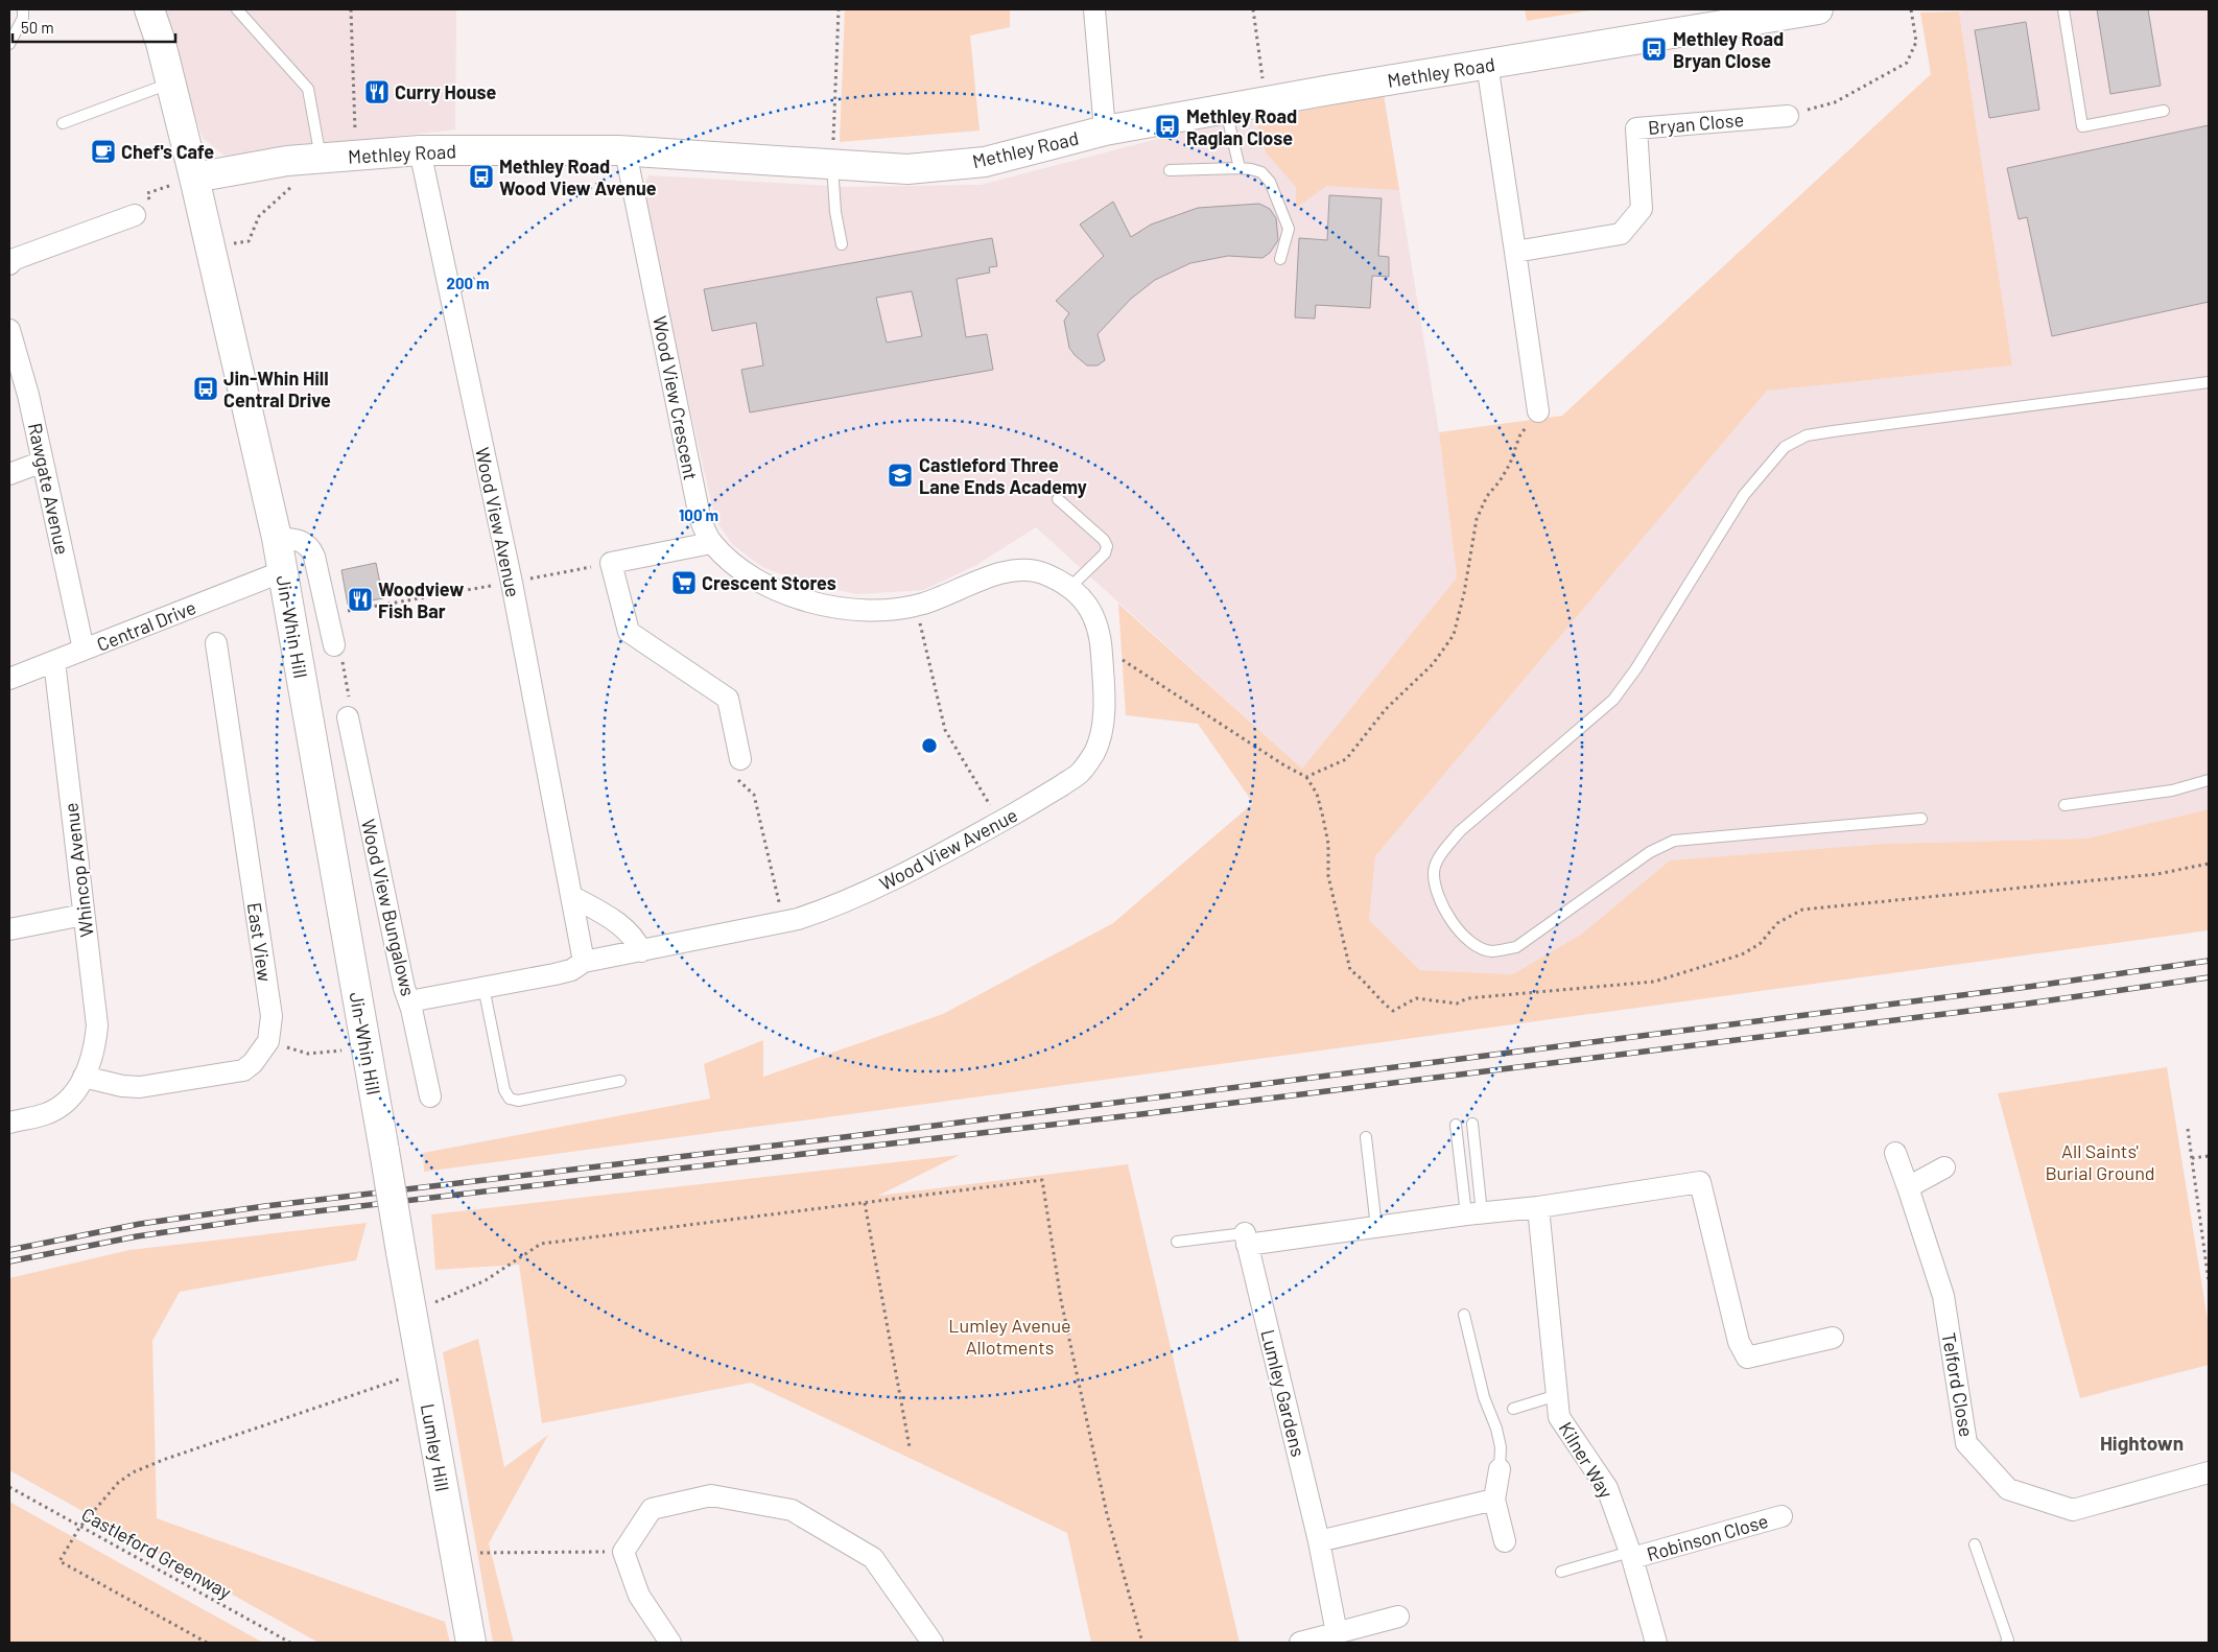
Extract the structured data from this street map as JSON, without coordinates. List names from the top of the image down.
{
  "streets": {
    "main road": ["Methley Road", "Jin-Whin Hill", "Lumley Hill"],
    "street": [
      "Bryan Close",
      "Wood View Crescent",
      "Rawgate Avenue",
      "Wood View Avenue",
      "Central Drive",
      "Whincop Avenue",
      "Wood View Bungalows",
      "East View",
      "Telford Close",
      "Lumley Gardens",
      "Kilner Way",
      "Robinson Close"
    ],
    "path": ["Castleford Greenway"]
  },
  "crossings": [
    ["Methley Road", "Wood View Crescent"],
    ["Methley Road", "Wood View Avenue"],
    ["Methley Road", "Jin-Whin Hill"],
    ["Wood View Crescent", "Wood View Avenue"],
    ["Rawgate Avenue", "Central Drive"],
    ["Wood View Avenue", "Wood View Bungalows"],
    ["Central Drive", "Jin-Whin Hill"],
    ["Central Drive", "Whincop Avenue"],
    ["Jin-Whin Hill", "Lumley Hill"],
    ["Whincop Avenue", "East View"],
    ["Kilner Way", "Robinson Close"]
  ],
  "districts": ["Hightown"],
  "parks": ["All Saints' Burial Ground", "Lumley Avenue Allotments"],
  "places": {
    "bus stop": [
      "Methley Road Bryan Close",
      "Methley Road Raglan Close",
      "Methley Road Wood View Avenue",
      "Jin-Whin Hill Central Drive"
    ],
    "restaurant": ["Curry House", "Woodview Fish Bar"],
    "cafe": ["Chef's Cafe"],
    "school or university": ["Castleford Three Lane Ends Academy"],
    "supermarket": ["Crescent Stores"]
  },
  "scale_bar": "50 m",
  "rings": ["200 m", "100 m"]
}
